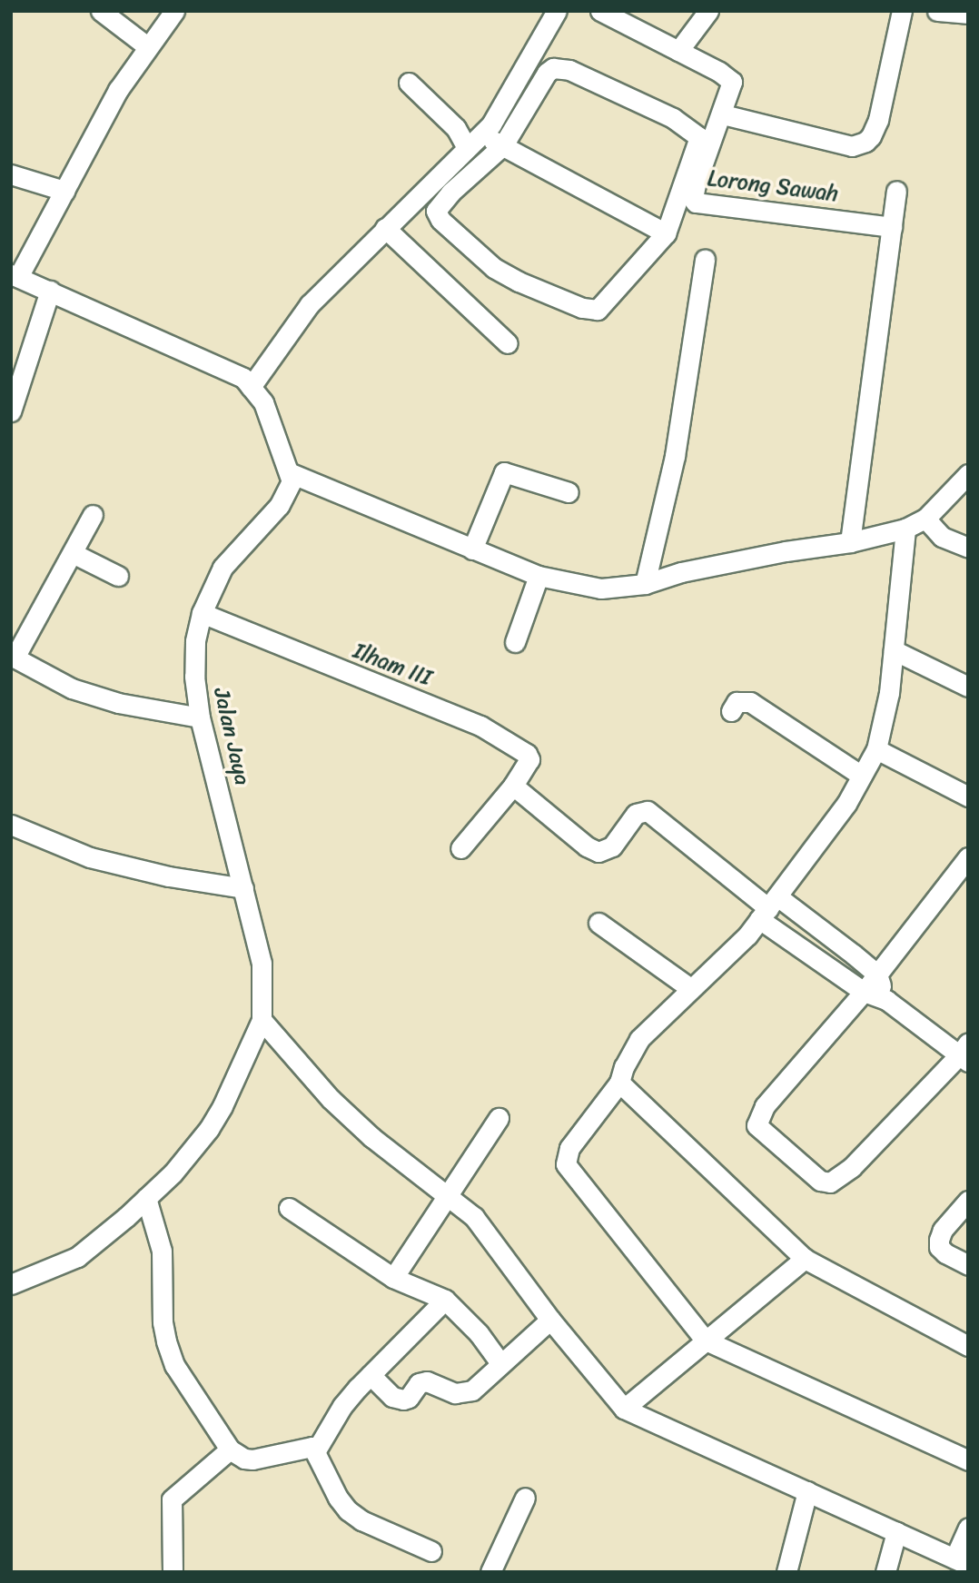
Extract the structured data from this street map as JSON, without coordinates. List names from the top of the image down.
{
  "streets": {
    "street": ["Lorong Sawah", "Ilham III", "Jalan Jaya"]
  },
  "crossings": [
    ["Ilham III", "Jalan Jaya"]
  ]
}
